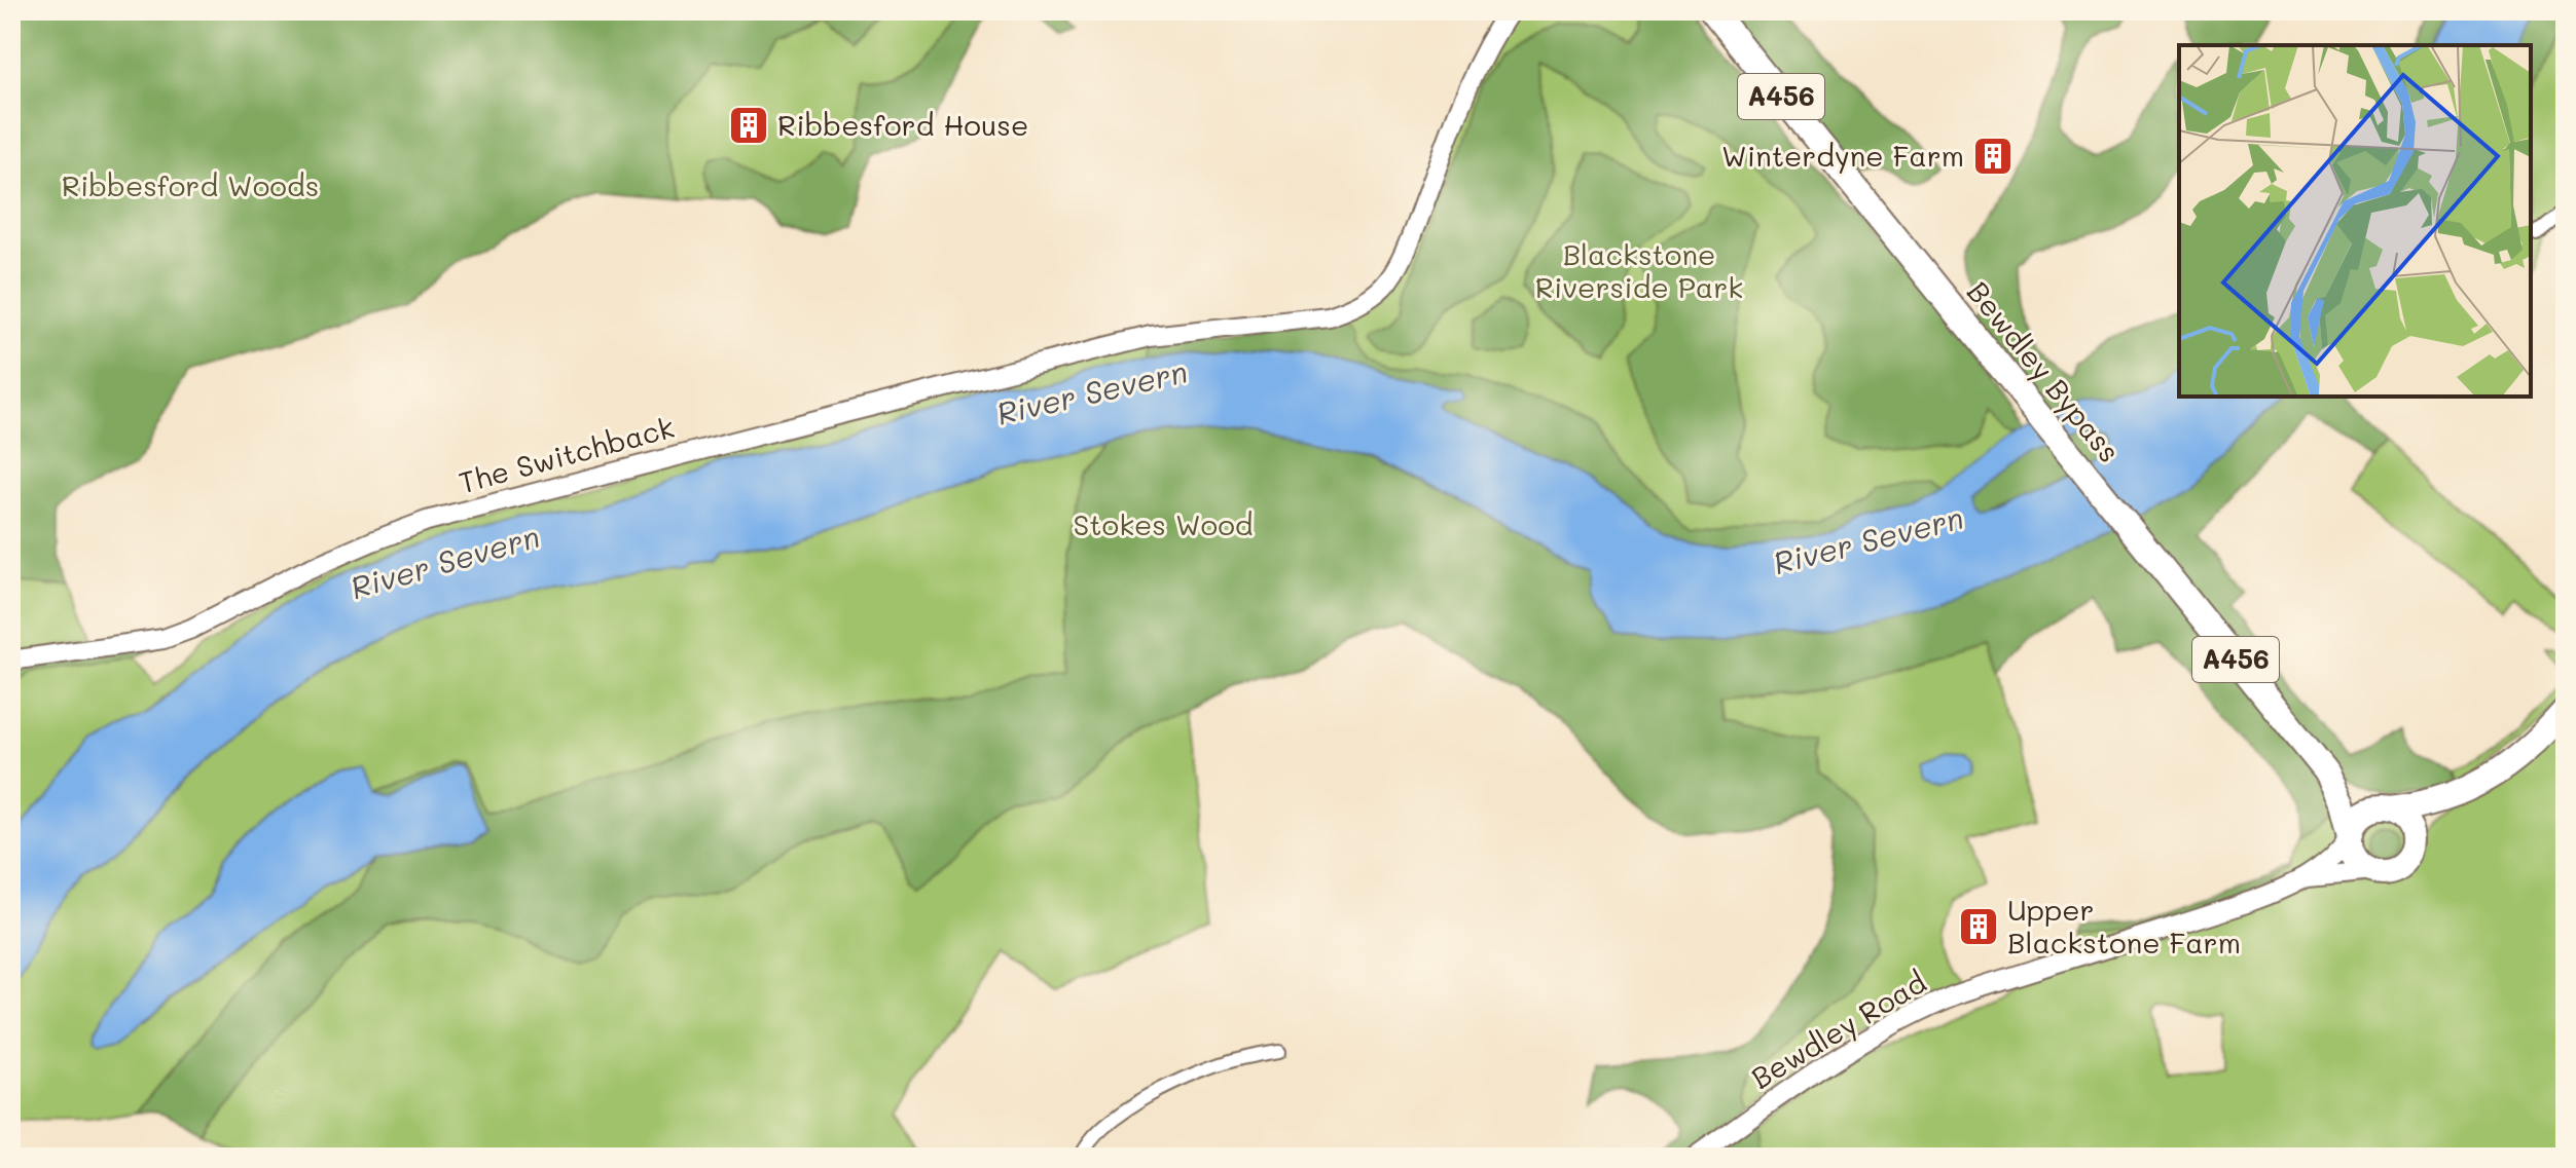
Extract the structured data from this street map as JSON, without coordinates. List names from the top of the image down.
{
  "streets": {
    "highway": ["A456", "Bewdley Bypass"],
    "main road": ["The Switchback", "Bewdley Road"]
  },
  "crossings": [
    ["A456", "Bewdley Bypass"],
    ["A456", "Bewdley Road"],
    ["Bewdley Bypass", "Bewdley Road"]
  ],
  "water": ["River Severn"],
  "parks": ["Ribbesford Woods", "Blackstone Riverside Park", "Stokes Wood"],
  "places": {
    "building": ["Ribbesford House", "Winterdyne Farm", "Upper Blackstone Farm"]
  }
}
